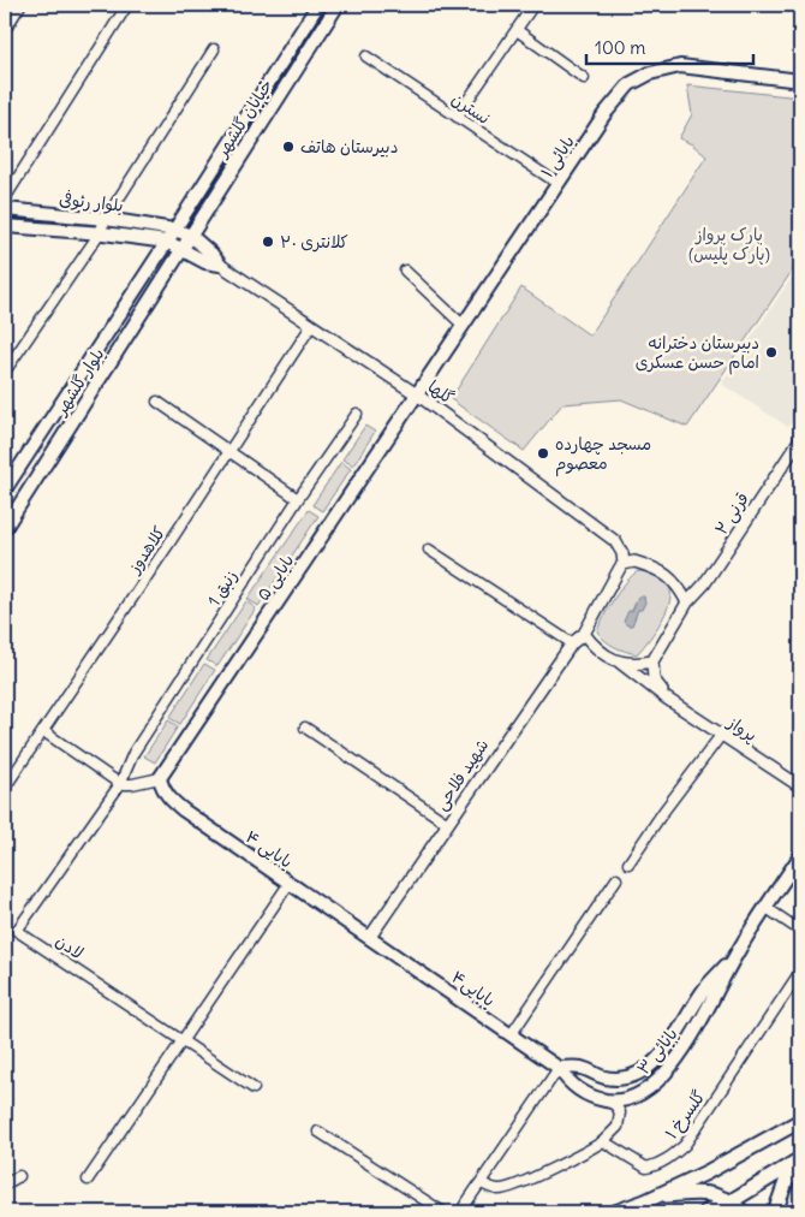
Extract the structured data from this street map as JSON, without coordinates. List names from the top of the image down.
{
  "streets": {
    "main road": [
      "خیابان گلشهر",
      "بابائی ۱",
      "بلوار رئوفی",
      "بلوار گلشهر",
      "۵ بابایی",
      "بابایی ۴",
      "بابایی۴",
      "بابائی ۳"
    ],
    "street": [
      "نسترن",
      "گلها",
      "قرنی ۲",
      "کلاهدوز",
      "زنبق 1",
      "پرواز",
      "شهید فلاحی",
      "لادن",
      "گلسرخ ۱"
    ]
  },
  "crossings": [
    ["نسترن", "بابائی ۱"],
    ["خیابان گلشهر", "بلوار رئوفی"],
    ["خیابان گلشهر", "بلوار گلشهر"],
    ["بابائی ۱", "گلها"],
    ["بابائی ۱", "۵ بابایی"],
    ["بلوار رئوفی", "بلوار گلشهر"],
    ["گلها", "قرنی ۲"],
    ["گلها", "کلاهدوز"],
    ["گلها", "۵ بابایی"],
    ["گلها", "پرواز"],
    ["گلها", "شهید فلاحی"],
    ["قرنی ۲", "پرواز"],
    ["قرنی ۲", "شهید فلاحی"],
    ["۵ بابایی", "بابایی ۴"],
    ["زنبق 1", "لادن"],
    ["پرواز", "شهید فلاحی"],
    ["شهید فلاحی", "بابایی ۴"],
    ["شهید فلاحی", "بابایی۴"],
    ["بابایی ۴", "بابایی۴"],
    ["بابایی۴", "بابائی ۳"]
  ],
  "parks": ["پارک پرواز (پارک پلیس)"],
  "places": [
    "دبیرستان هاتف",
    "کلانتری ۲۰",
    "دبیرستان دخترانه امام حسن عسکری",
    "مسجد چهارده معصوم"
  ],
  "scale_bar": "100 m"
}
